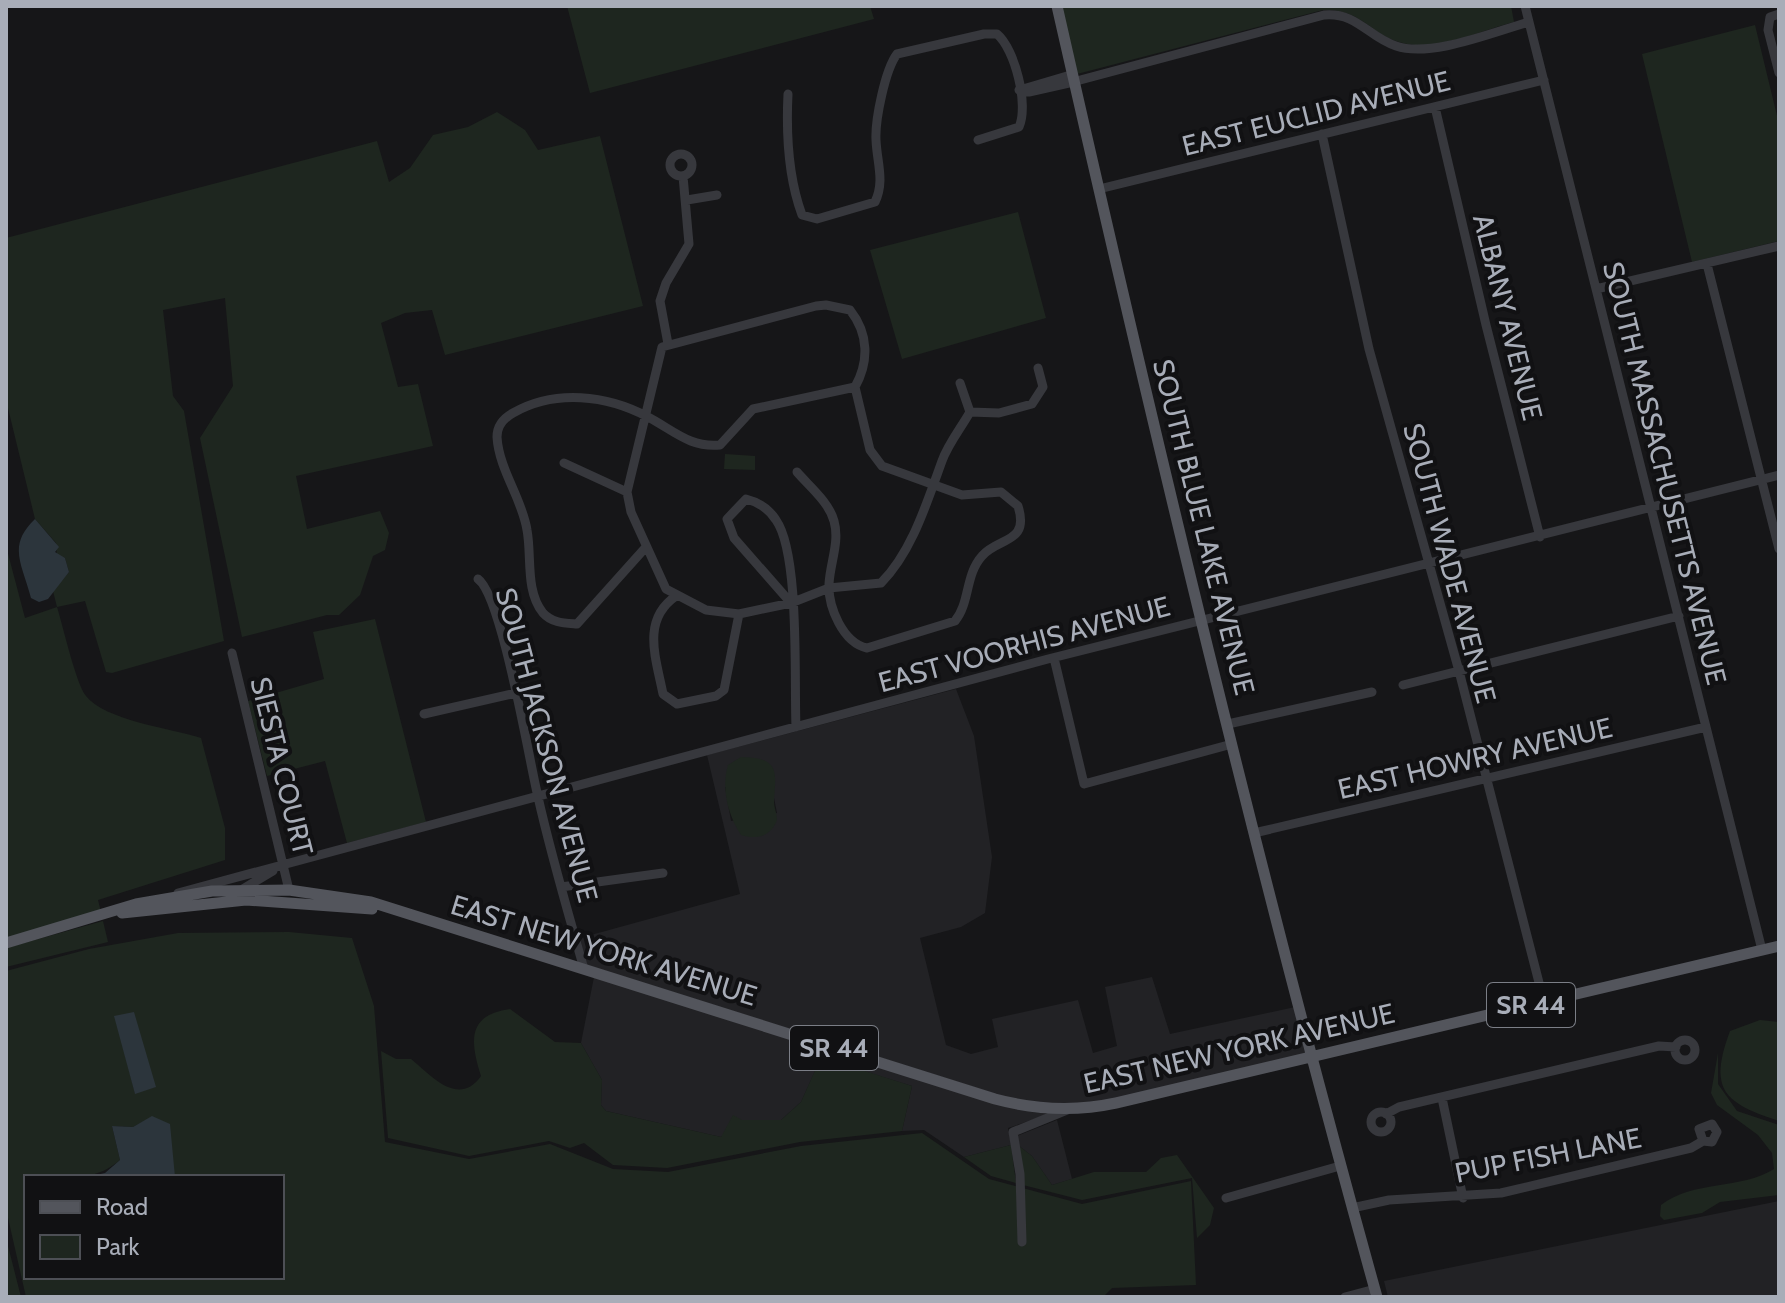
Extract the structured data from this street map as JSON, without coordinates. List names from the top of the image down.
{
  "streets": {
    "main road": ["SOUTH BLUE LAKE AVENUE", "EAST NEW YORK AVENUE", "SR 44"],
    "street": [
      "EAST EUCLID AVENUE",
      "ALBANY AVENUE",
      "SOUTH MASSACHUSETTS AVENUE",
      "SOUTH WADE AVENUE",
      "EAST VOORHIS AVENUE",
      "SOUTH JACKSON AVENUE",
      "EAST HOWRY AVENUE",
      "SIESTA COURT",
      "PUP FISH LANE"
    ]
  },
  "crossings": [
    ["EAST EUCLID AVENUE", "ALBANY AVENUE"],
    ["EAST EUCLID AVENUE", "SOUTH MASSACHUSETTS AVENUE"],
    ["EAST EUCLID AVENUE", "SOUTH BLUE LAKE AVENUE"],
    ["EAST EUCLID AVENUE", "SOUTH WADE AVENUE"],
    ["ALBANY AVENUE", "EAST VOORHIS AVENUE"],
    ["SOUTH MASSACHUSETTS AVENUE", "EAST VOORHIS AVENUE"],
    ["SOUTH MASSACHUSETTS AVENUE", "EAST HOWRY AVENUE"],
    ["SOUTH MASSACHUSETTS AVENUE", "EAST NEW YORK AVENUE"],
    ["SOUTH BLUE LAKE AVENUE", "EAST VOORHIS AVENUE"],
    ["SOUTH BLUE LAKE AVENUE", "EAST HOWRY AVENUE"],
    ["SOUTH BLUE LAKE AVENUE", "EAST NEW YORK AVENUE"],
    ["SOUTH BLUE LAKE AVENUE", "PUP FISH LANE"],
    ["SOUTH WADE AVENUE", "EAST VOORHIS AVENUE"],
    ["SOUTH WADE AVENUE", "EAST HOWRY AVENUE"],
    ["SOUTH WADE AVENUE", "EAST NEW YORK AVENUE"],
    ["EAST VOORHIS AVENUE", "SOUTH JACKSON AVENUE"],
    ["EAST VOORHIS AVENUE", "SIESTA COURT"],
    ["EAST VOORHIS AVENUE", "EAST NEW YORK AVENUE"],
    ["SOUTH JACKSON AVENUE", "EAST NEW YORK AVENUE"],
    ["SIESTA COURT", "EAST NEW YORK AVENUE"]
  ],
  "legend": ["Road", "Park"]
}
